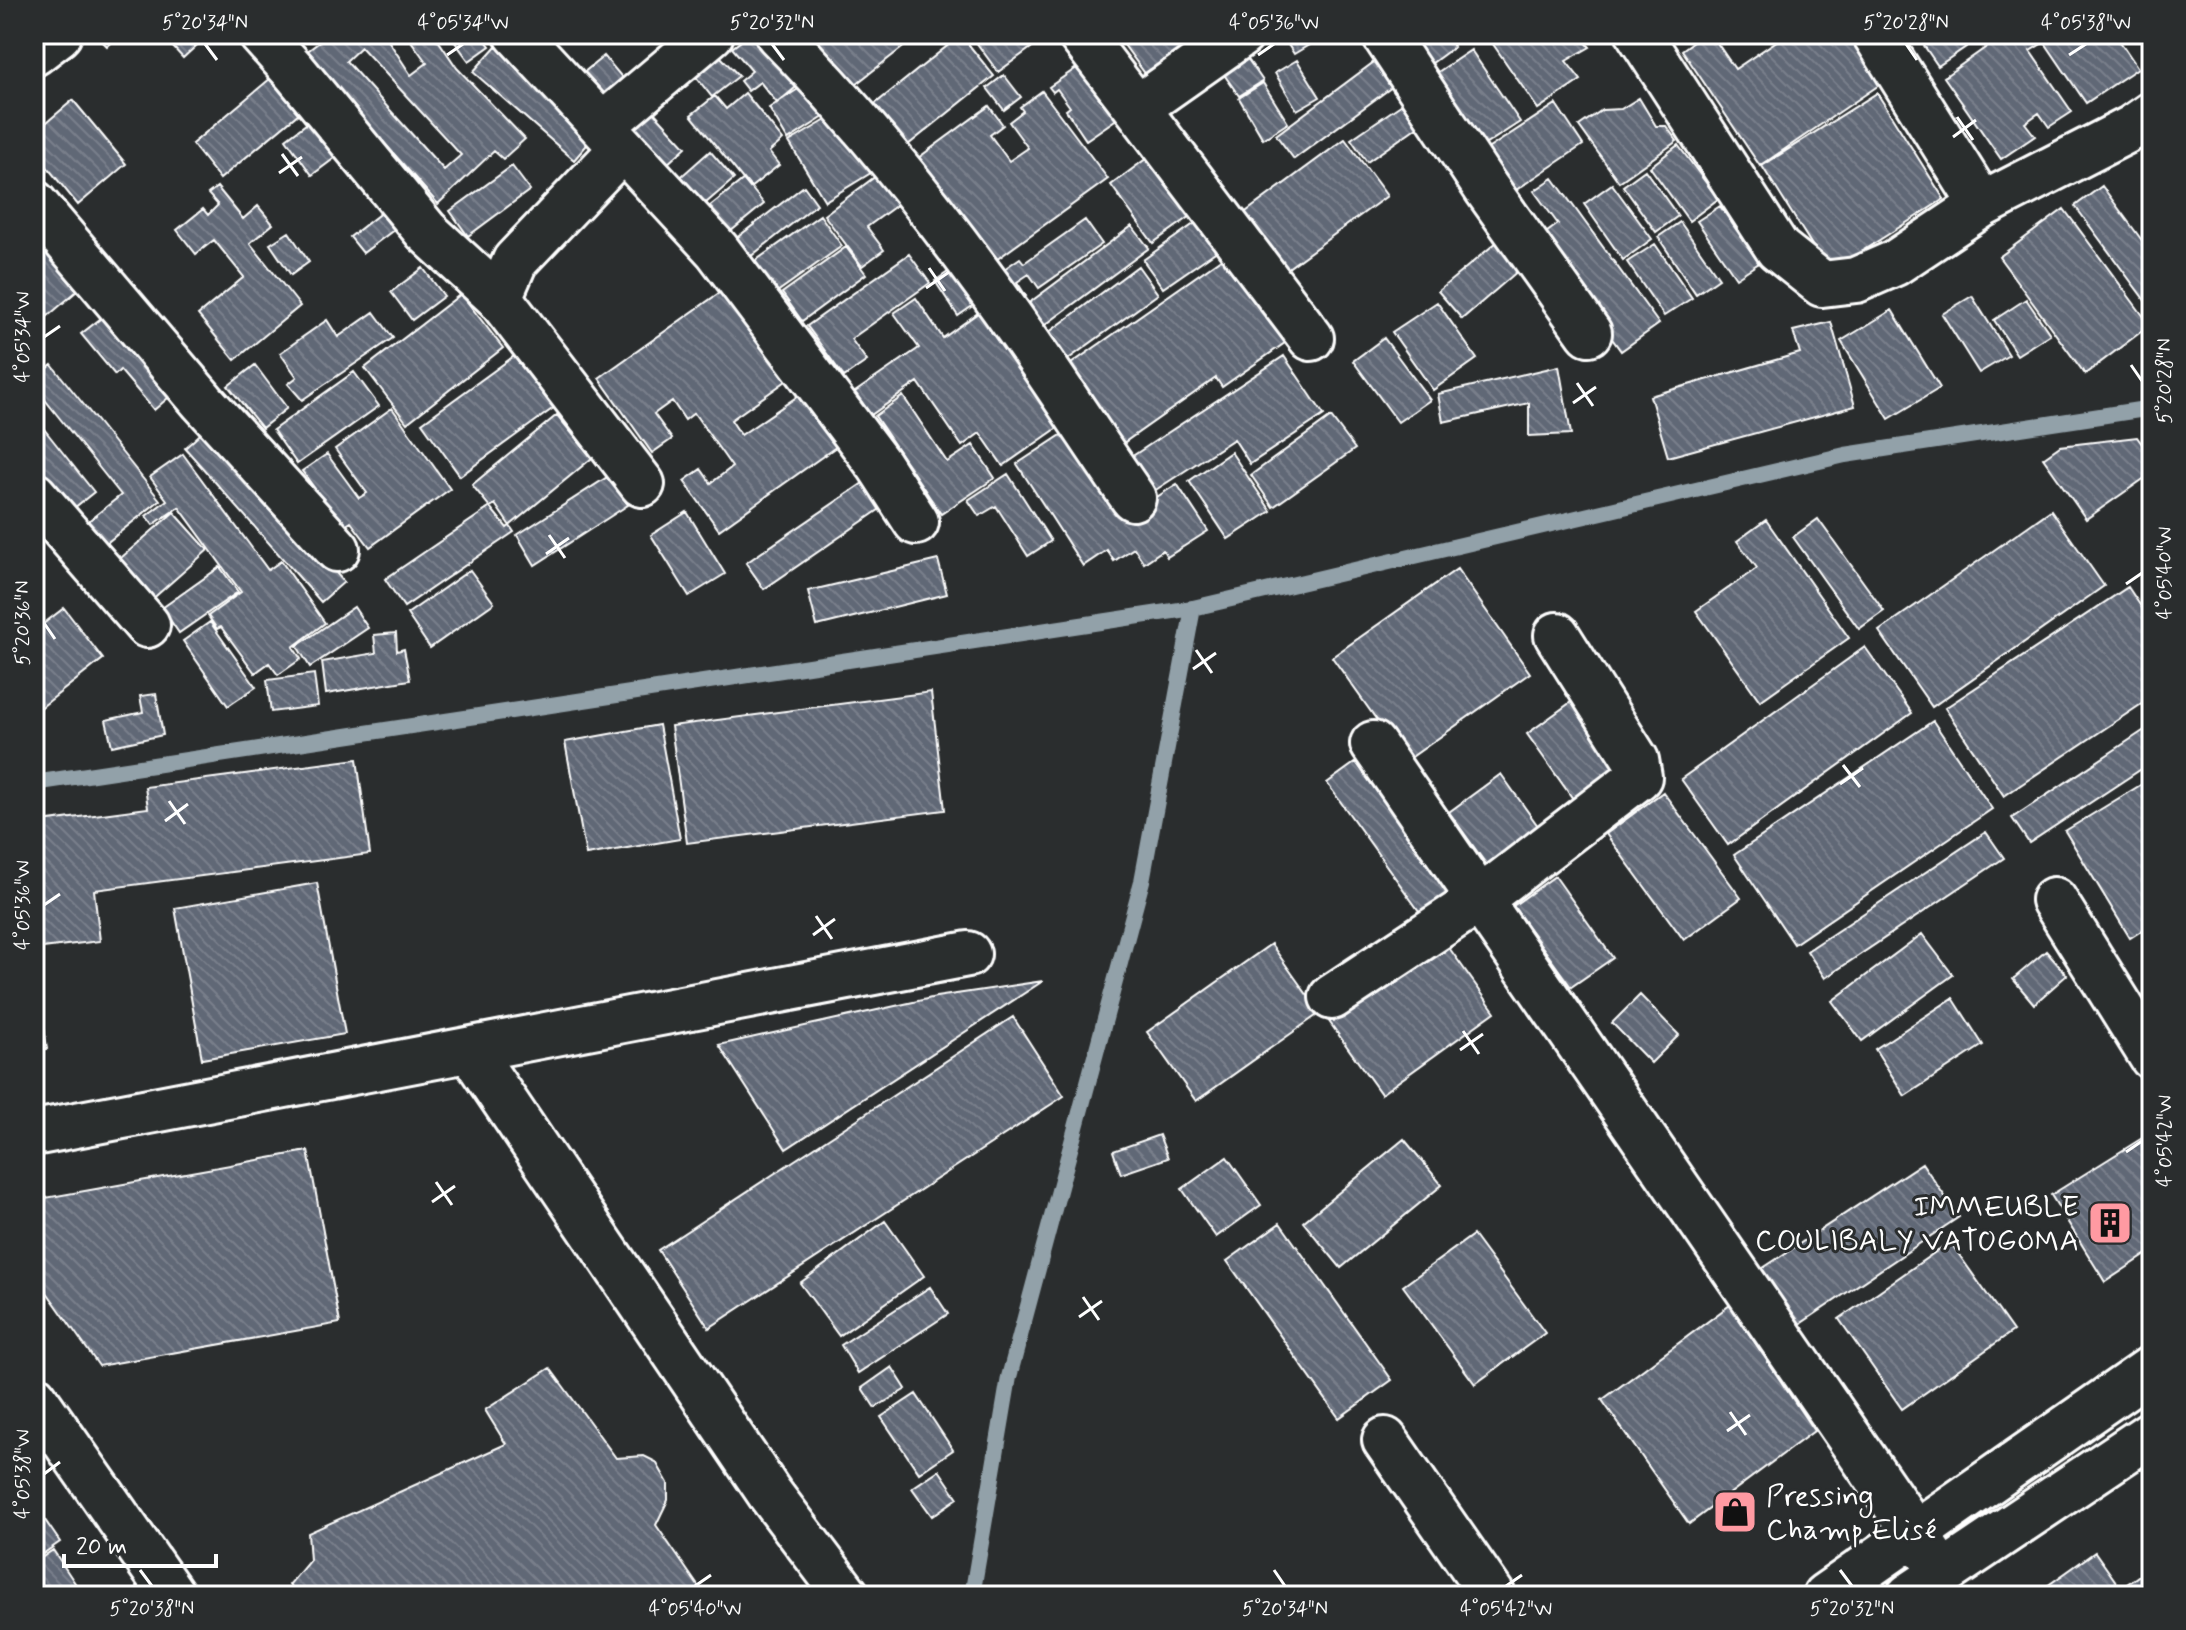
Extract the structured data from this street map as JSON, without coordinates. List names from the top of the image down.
{
  "places": {
    "building": ["IMMEUBLE COULIBALY VATOGOMA"],
    "shop": ["Pressing Champ Elisé"]
  },
  "scale_bar": "20 m",
  "coordinates": [
    "5°20'34\"N",
    "4°05'34\"W",
    "5°20'32\"N",
    "4°05'36\"W",
    "5°20'28\"N",
    "4°05'38\"W",
    "4°05'40\"W",
    "5°20'36\"N",
    "4°05'42\"W",
    "5°20'38\"N"
  ]
}
